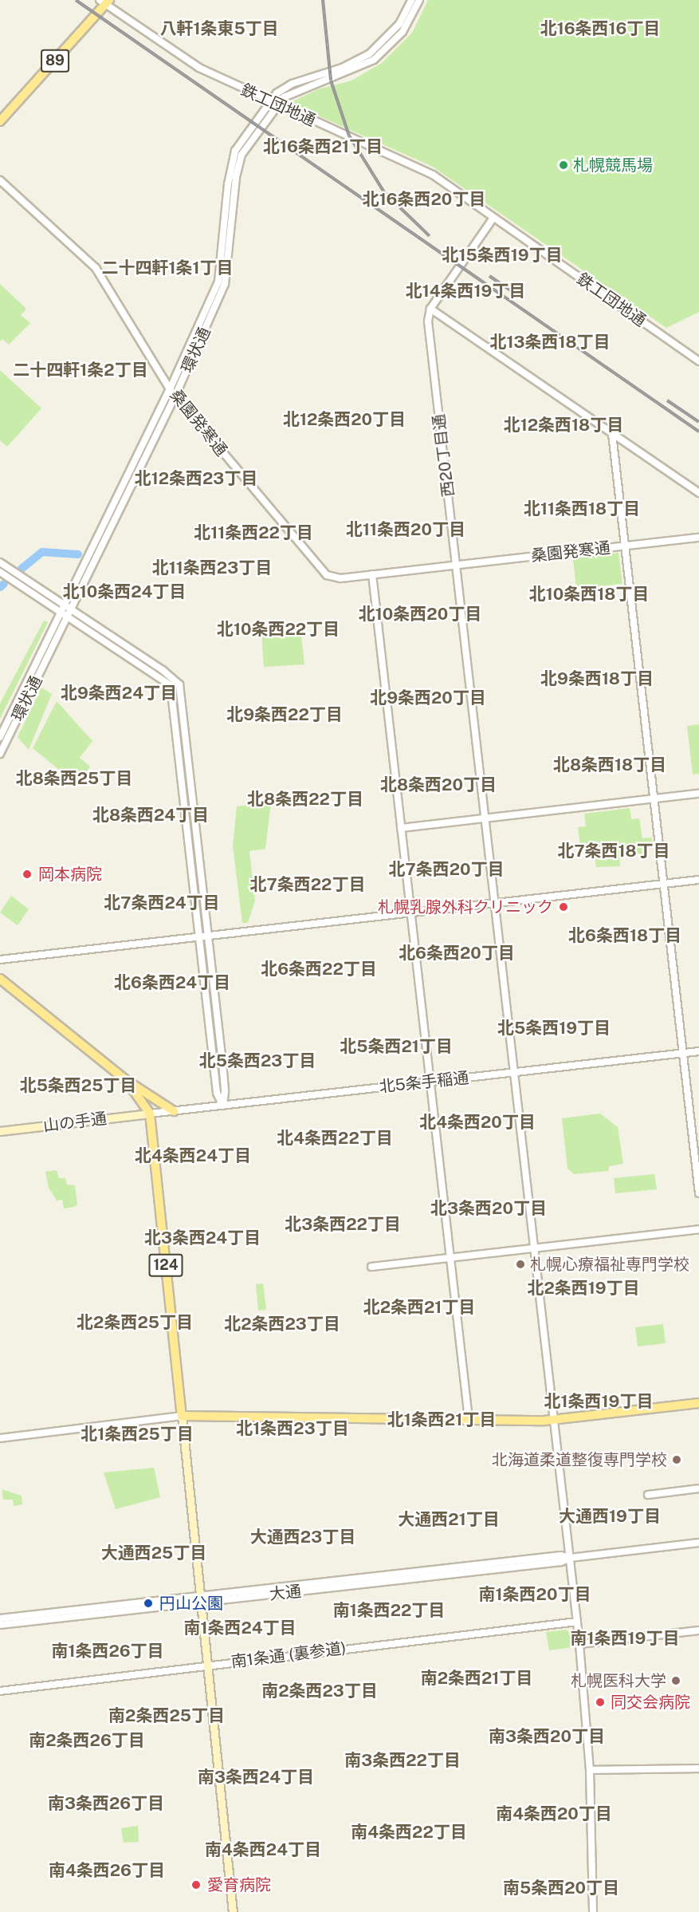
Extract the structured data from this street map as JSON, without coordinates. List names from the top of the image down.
{
  "streets": {
    "main road": ["89", "山の手通", "124"],
    "street": [
      "鉄工団地通",
      "環状通",
      "桑園発寒通",
      "西20丁目通",
      "北5条手稲通",
      "大通",
      "南1条通 (裏参道)"
    ]
  },
  "crossings": [
    ["89", "鉄工団地通"],
    ["鉄工団地通", "環状通"],
    ["環状通", "桑園発寒通"],
    ["桑園発寒通", "西20丁目通"],
    ["西20丁目通", "北5条手稲通"],
    ["西20丁目通", "大通"],
    ["西20丁目通", "南1条通 (裏参道)"],
    ["北5条手稲通", "山の手通"],
    ["北5条手稲通", "124"],
    ["山の手通", "124"]
  ],
  "districts": [
    "八軒1条東5丁目",
    "北16条西16丁目",
    "北16条西21丁目",
    "北16条西20丁目",
    "北15条西19丁目",
    "二十四軒1条1丁目",
    "北14条西19丁目",
    "北13条西18丁目",
    "二十四軒1条2丁目",
    "北12条西20丁目",
    "北12条西18丁目",
    "北12条西23丁目",
    "北11条西18丁目",
    "北11条西20丁目",
    "北11条西22丁目",
    "北11条西23丁目",
    "北10条西24丁目",
    "北10条西18丁目",
    "北10条西20丁目",
    "北10条西22丁目",
    "北9条西18丁目",
    "北9条西24丁目",
    "北9条西20丁目",
    "北9条西22丁目",
    "北8条西18丁目",
    "北8条西25丁目",
    "北8条西20丁目",
    "北8条西22丁目",
    "北8条西24丁目",
    "北7条西18丁目",
    "北7条西20丁目",
    "北7条西22丁目",
    "北7条西24丁目",
    "北6条西18丁目",
    "北6条西20丁目",
    "北6条西22丁目",
    "北6条西24丁目",
    "北5条西19丁目",
    "北5条西21丁目",
    "北5条西23丁目",
    "北5条西25丁目",
    "北4条西20丁目",
    "北4条西22丁目",
    "北4条西24丁目",
    "北3条西20丁目",
    "北3条西22丁目",
    "北3条西24丁目",
    "北2条西19丁目",
    "北2条西21丁目",
    "北2条西25丁目",
    "北2条西23丁目",
    "北1条西19丁目",
    "北1条西21丁目",
    "北1条西23丁目",
    "北1条西25丁目",
    "大通西19丁目",
    "大通西21丁目",
    "大通西23丁目",
    "大通西25丁目",
    "南1条西20丁目",
    "南1条西22丁目",
    "南1条西24丁目",
    "南1条西19丁目",
    "南1条西26丁目",
    "南2条西21丁目",
    "南2条西23丁目",
    "南2条西25丁目",
    "南3条西20丁目",
    "南2条西26丁目",
    "南3条西22丁目",
    "南3条西24丁目",
    "南3条西26丁目",
    "南4条西20丁目",
    "南4条西22丁目",
    "南4条西24丁目",
    "南4条西26丁目",
    "南5条西20丁目"
  ],
  "places": [
    "札幌競馬場",
    "岡本病院",
    "札幌乳腺外科クリニック",
    "札幌心療福祉専門学校",
    "北海道柔道整復専門学校",
    "円山公園",
    "札幌医科大学",
    "同交会病院",
    "愛育病院"
  ]
}
